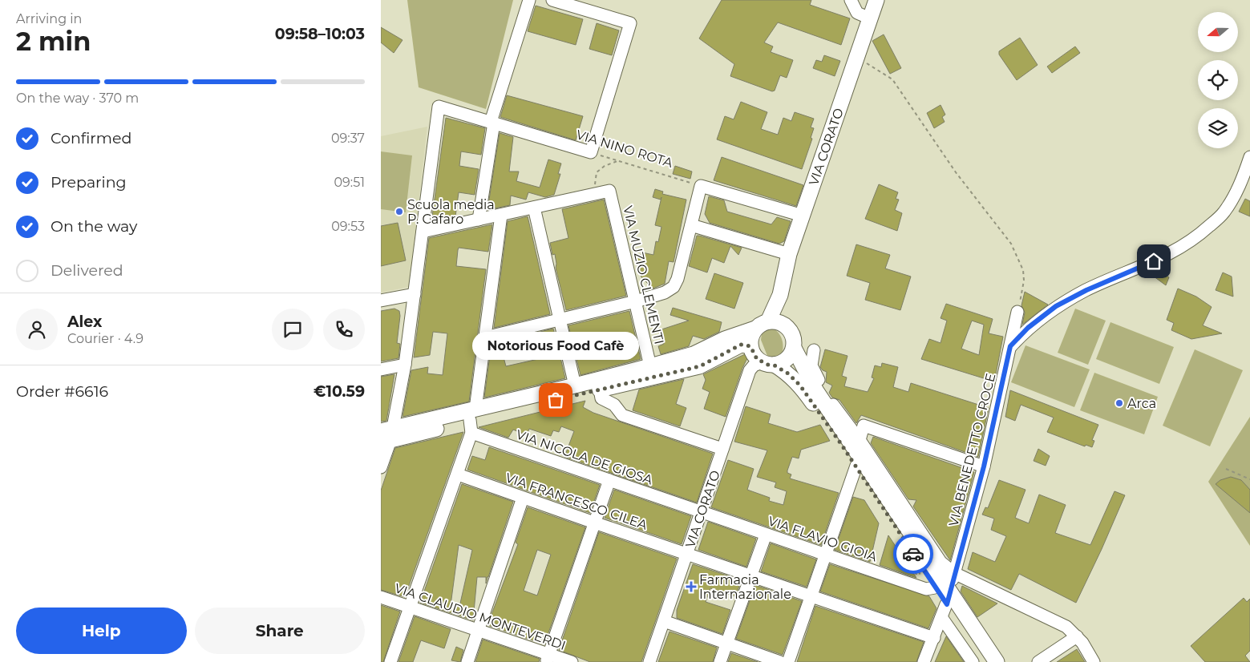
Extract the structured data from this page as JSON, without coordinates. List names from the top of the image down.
{
  "streets": {
    "main road": ["VIA CORATO"],
    "street": [
      "VIA NINO ROTA",
      "VIA MUZIO CLEMENTI",
      "VIA BENEDETTO CROCE",
      "VIA NICOLA DE GIOSA",
      "VIA FRANCESCO CILEA",
      "VIA FLAVIO GIOIA",
      "VIA CLAUDIO MONTEVERDI"
    ]
  },
  "crossings": [
    ["VIA CORATO", "VIA NICOLA DE GIOSA"],
    ["VIA CORATO", "VIA FRANCESCO CILEA"],
    ["VIA CORATO", "VIA FLAVIO GIOIA"],
    ["VIA BENEDETTO CROCE", "VIA FRANCESCO CILEA"],
    ["VIA NICOLA DE GIOSA", "VIA FLAVIO GIOIA"]
  ],
  "places": {
    "other": ["Scuola media P. Cafaro", "Notorious Food Cafè", "Arca"],
    "health": ["Farmacia Internazionale"]
  },
  "north": "left",
  "page": {
    "heading": ["2 min", "Arriving in", "09:58–10:03"],
    "panel": [
      "Alex",
      "Courier · 4.9",
      "Order #6616",
      "€10.59"
    ],
    "bar": "On the way · 370 m",
    "list": [
      ["Confirmed", "09:37"],
      ["Preparing", "09:51"],
      ["On the way", "09:53"],
      "Delivered"
    ],
    "bubble": "Notorious Food Cafè",
    "buttons": ["Help", "Share"]
  }
}
